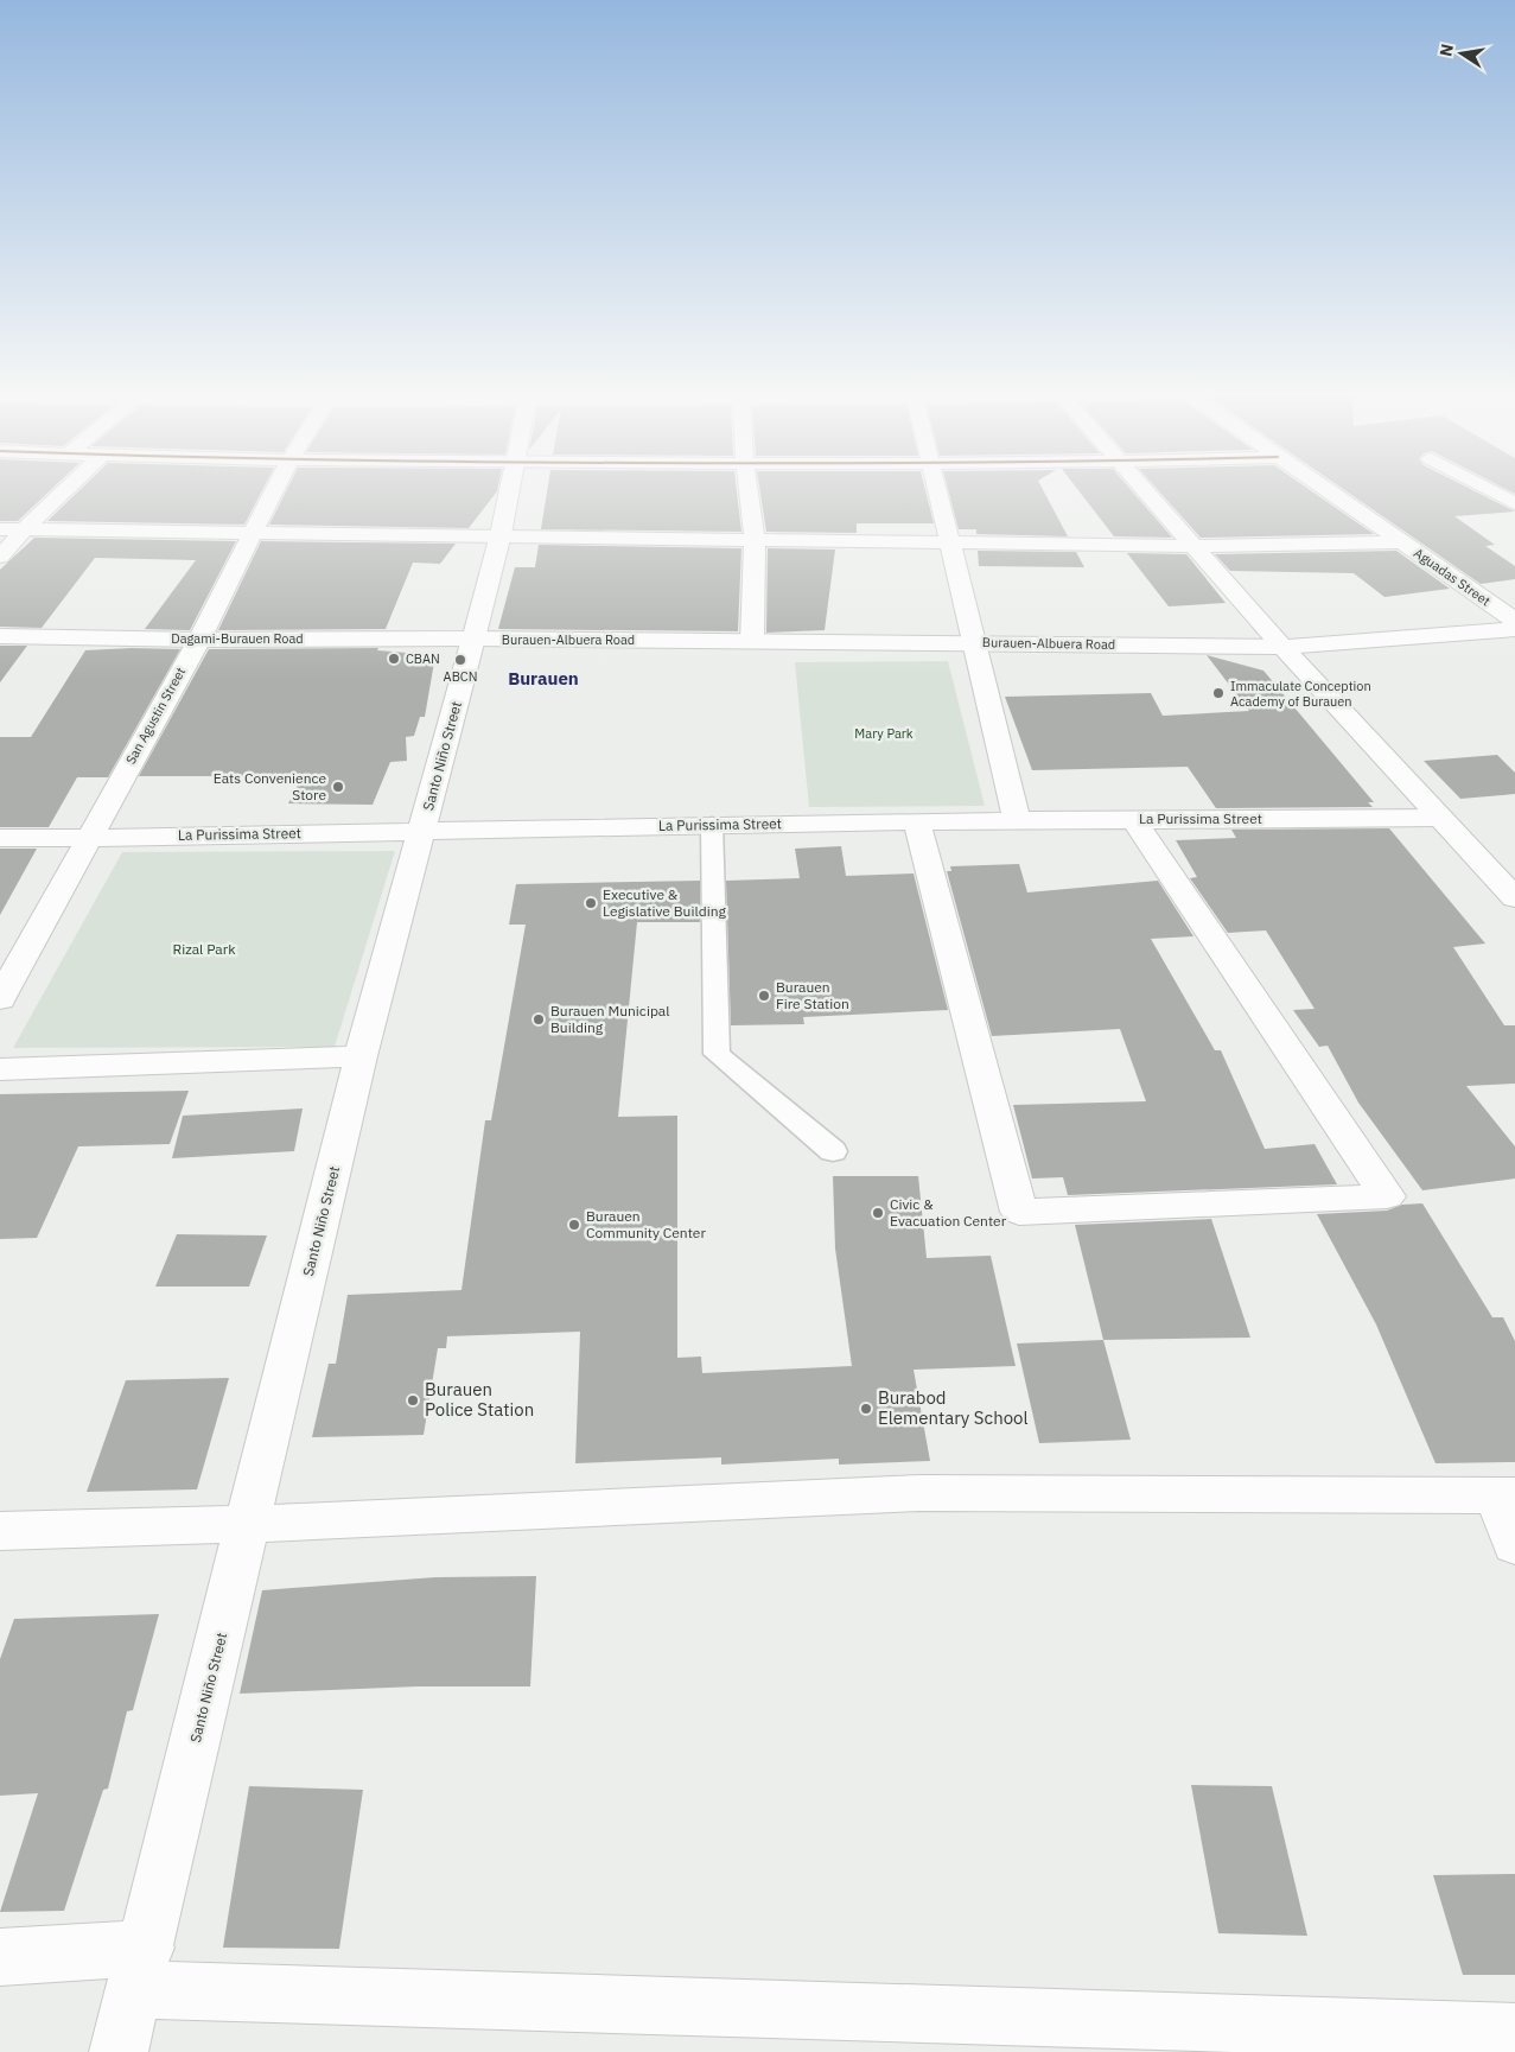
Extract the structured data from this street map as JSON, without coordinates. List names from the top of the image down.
{
  "streets": {
    "street": [
      "Aguadas Street",
      "Dagami-Burauen Road",
      "Burauen-Albuera Road",
      "San Agustin Street",
      "Santo Niño Street",
      "La Purissima Street"
    ]
  },
  "crossings": [
    ["Dagami-Burauen Road", "Burauen-Albuera Road"],
    ["Dagami-Burauen Road", "San Agustin Street"],
    ["Dagami-Burauen Road", "Santo Niño Street"],
    ["Burauen-Albuera Road", "Santo Niño Street"],
    ["San Agustin Street", "La Purissima Street"],
    ["Santo Niño Street", "La Purissima Street"]
  ],
  "districts": ["Burauen"],
  "parks": ["Mary Park", "Rizal Park"],
  "places": [
    "CBAN",
    "ABCN",
    "Immaculate Conception Academy of Burauen",
    "Eats Convenience Store",
    "Executive & Legislative Building",
    "Burauen Fire Station",
    "Burauen Municipal Building",
    "Civic & Evacuation Center",
    "Burauen Community Center",
    "Burauen Police Station",
    "Burabod Elementary School"
  ],
  "north": "left"
}
